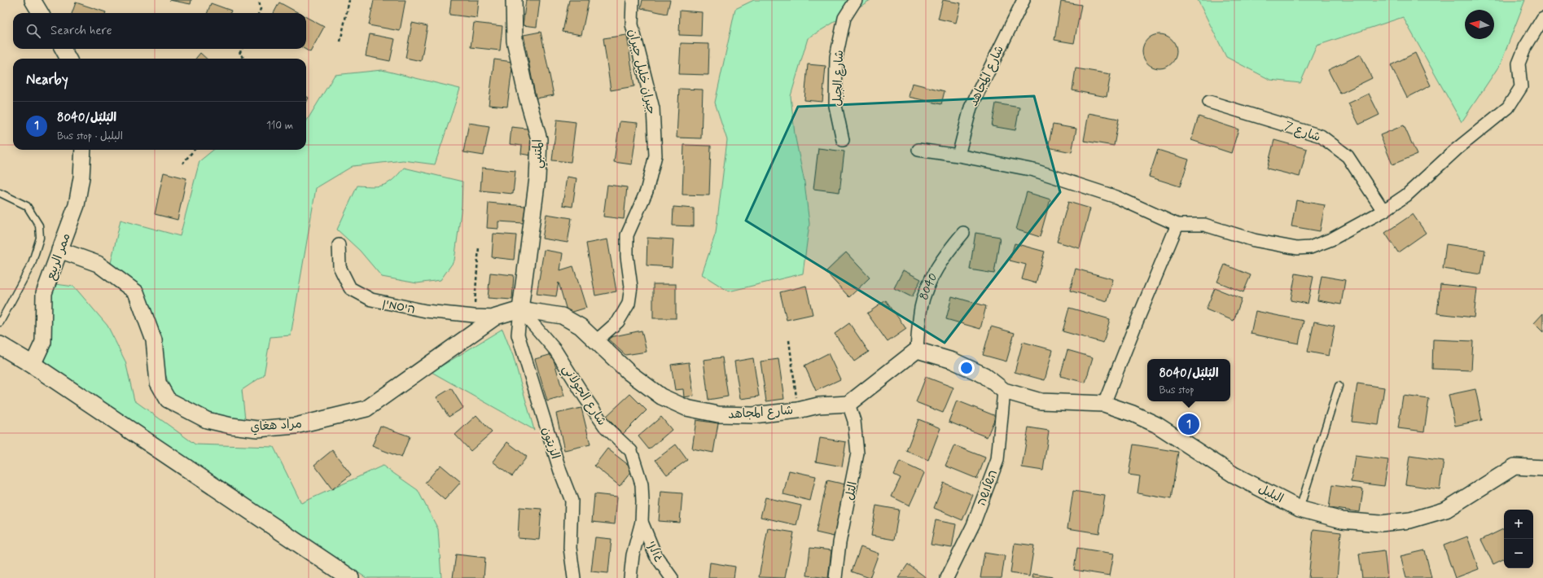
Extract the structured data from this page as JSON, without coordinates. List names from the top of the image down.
{
  "streets": {
    "street": [
      "جبران خليل جبران",
      "شارع المجاهد",
      "شارع الجبل",
      "شارع 7",
      "المتنبي",
      "ممر الربيع",
      "8040",
      "היסמין",
      "شارع الجولاني",
      "مراد هغاي",
      "الزيتون",
      "השלושה",
      "التل",
      "البلبل",
      "גולני"
    ]
  },
  "crossings": [
    ["جبران خليل جبران", "شارع المجاهد"],
    ["شارع المجاهد", "المتنبي"],
    ["شارع المجاهد", "شارع الجولاني"],
    ["شارع المجاهد", "مراد هغاي"],
    ["شارع المجاهد", "الزيتون"],
    ["شارع المجاهد", "التل"],
    ["المتنبي", "شارع الجولاني"],
    ["المتنبي", "مراد هغاي"],
    ["المتنبي", "الزيتون"],
    ["ممر الربيع", "مراد هغاي"],
    ["היסמין", "مراد هغاي"],
    ["شارع الجولاني", "مراد هغاي"],
    ["شارع الجولاني", "الزيتون"],
    ["شارع الجولاني", "גולני"],
    ["مراد هغاي", "الزيتون"],
    ["השלושה", "البلبل"]
  ],
  "north": "left",
  "page": {
    "search": "Search here",
    "heading": "Nearby",
    "list": [
      {
        "mark": "1",
        "name": "البُلبُل/8040",
        "note": "Bus stop · البلبل",
        "value": "110 m"
      }
    ],
    "popup": ["البُلبُل/8040", "Bus stop"],
    "pins": "1",
    "map_buttons": ["+", "−"]
  }
}
